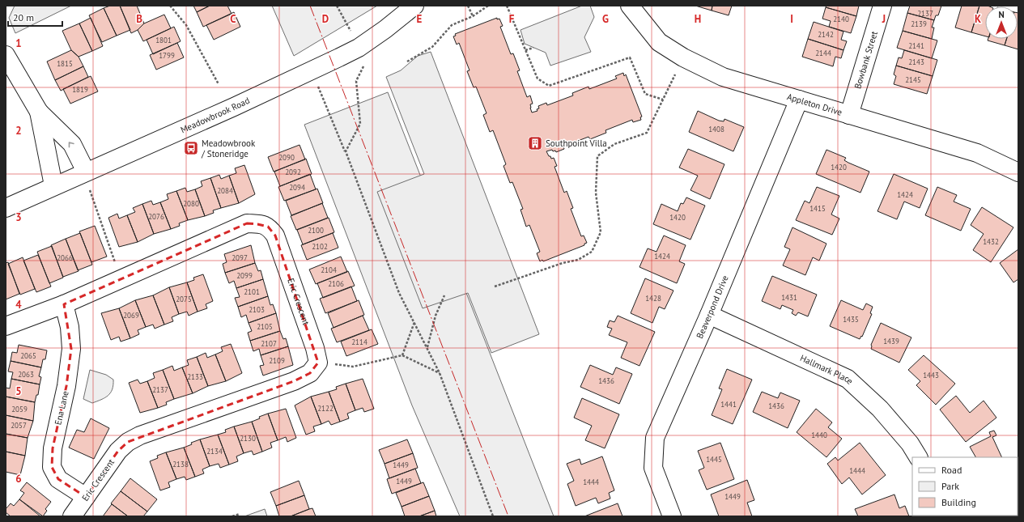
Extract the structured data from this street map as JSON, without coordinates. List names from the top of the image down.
{
  "streets": {
    "street": [
      "Bowbank Street",
      "Appleton Drive",
      "Meadowbrook Road",
      "Eric Crescent",
      "Beaverpond Drive",
      "Hallmark Place",
      "Ena Lane"
    ]
  },
  "crossings": [
    ["Bowbank Street", "Appleton Drive"],
    ["Appleton Drive", "Beaverpond Drive"],
    ["Eric Crescent", "Ena Lane"],
    ["Beaverpond Drive", "Hallmark Place"]
  ],
  "places": {
    "building": ["Southpoint Villa"],
    "bus stop": ["Meadowbrook / Stoneridge"]
  },
  "house_numbers": [
    "2137",
    "2140",
    "2139",
    "2142",
    "1801",
    "2141",
    "2144",
    "1799",
    "2143",
    "1815",
    "2145",
    "1819",
    "1408",
    "2090",
    "1420",
    "2092",
    "2094",
    "2084",
    "1424",
    "2080",
    "1415",
    "2076",
    "1420",
    "2100",
    "1432",
    "2102",
    "1424",
    "2066",
    "2097",
    "2104",
    "2099",
    "2106",
    "2101",
    "1431",
    "1428",
    "2075",
    "2103",
    "2069",
    "1435",
    "2105",
    "1439",
    "2114",
    "2107",
    "2065",
    "2109",
    "2063",
    "1443",
    "2133",
    "1436",
    "2137",
    "1441",
    "1436",
    "2122",
    "2059",
    "2057",
    "1440",
    "2130",
    "2134",
    "1445",
    "2138",
    "1449",
    "1444",
    "1449",
    "1444",
    "1449"
  ],
  "legend": ["Road", "Park", "Building"],
  "scale_bar": "20 m",
  "north": "top",
  "grid": {
    "columns": [
      "B",
      "C",
      "D",
      "E",
      "F",
      "G",
      "H",
      "I",
      "J",
      "K"
    ],
    "rows": [
      "1",
      "2",
      "3",
      "4",
      "5",
      "6"
    ]
  }
}
